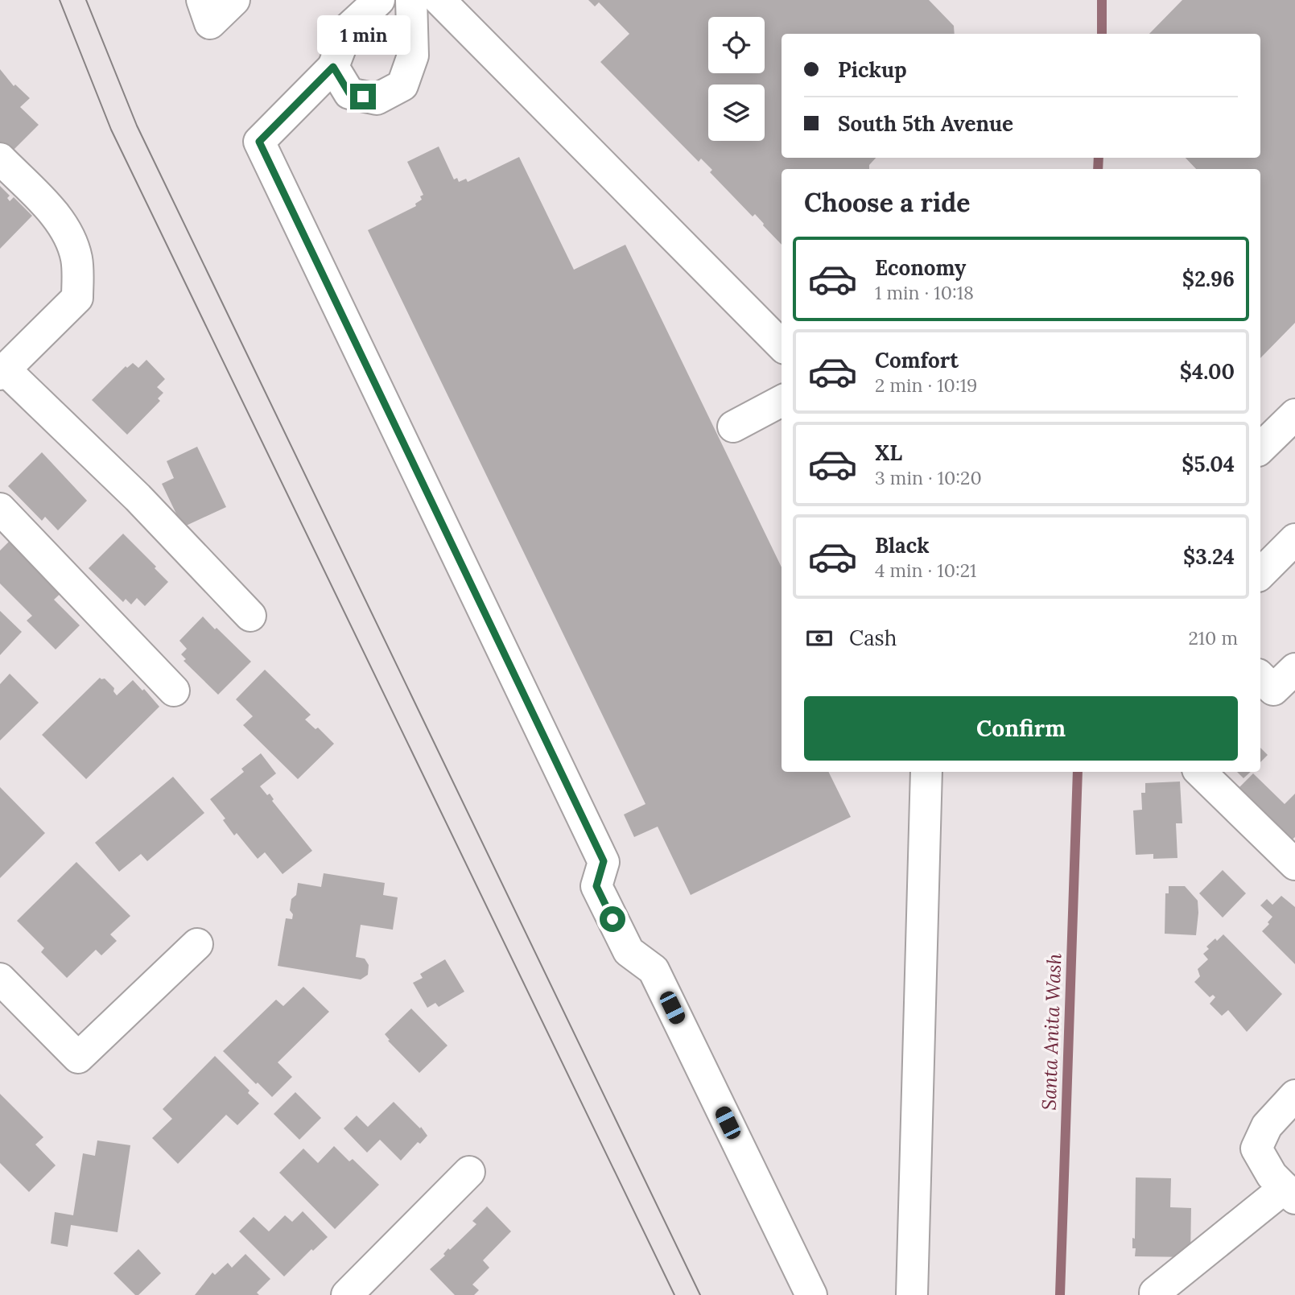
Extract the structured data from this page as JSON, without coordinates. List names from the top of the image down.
{
  "water": ["Santa Anita Wash"],
  "page": {
    "bubble": "1 min",
    "banner": ["Pickup", "South 5th Avenue"],
    "heading": "Choose a ride",
    "list": [
      {
        "name": "Economy",
        "note": "1 min · 10:18",
        "value": "$2.96"
      },
      {
        "name": "Comfort",
        "note": "2 min · 10:19",
        "value": "$4.00"
      },
      {
        "name": "XL",
        "note": "3 min · 10:20",
        "value": "$5.04"
      },
      {
        "name": "Black",
        "note": "4 min · 10:21",
        "value": "$3.24"
      }
    ],
    "pay": ["Cash", "210 m"],
    "buttons": "Confirm"
  }
}
